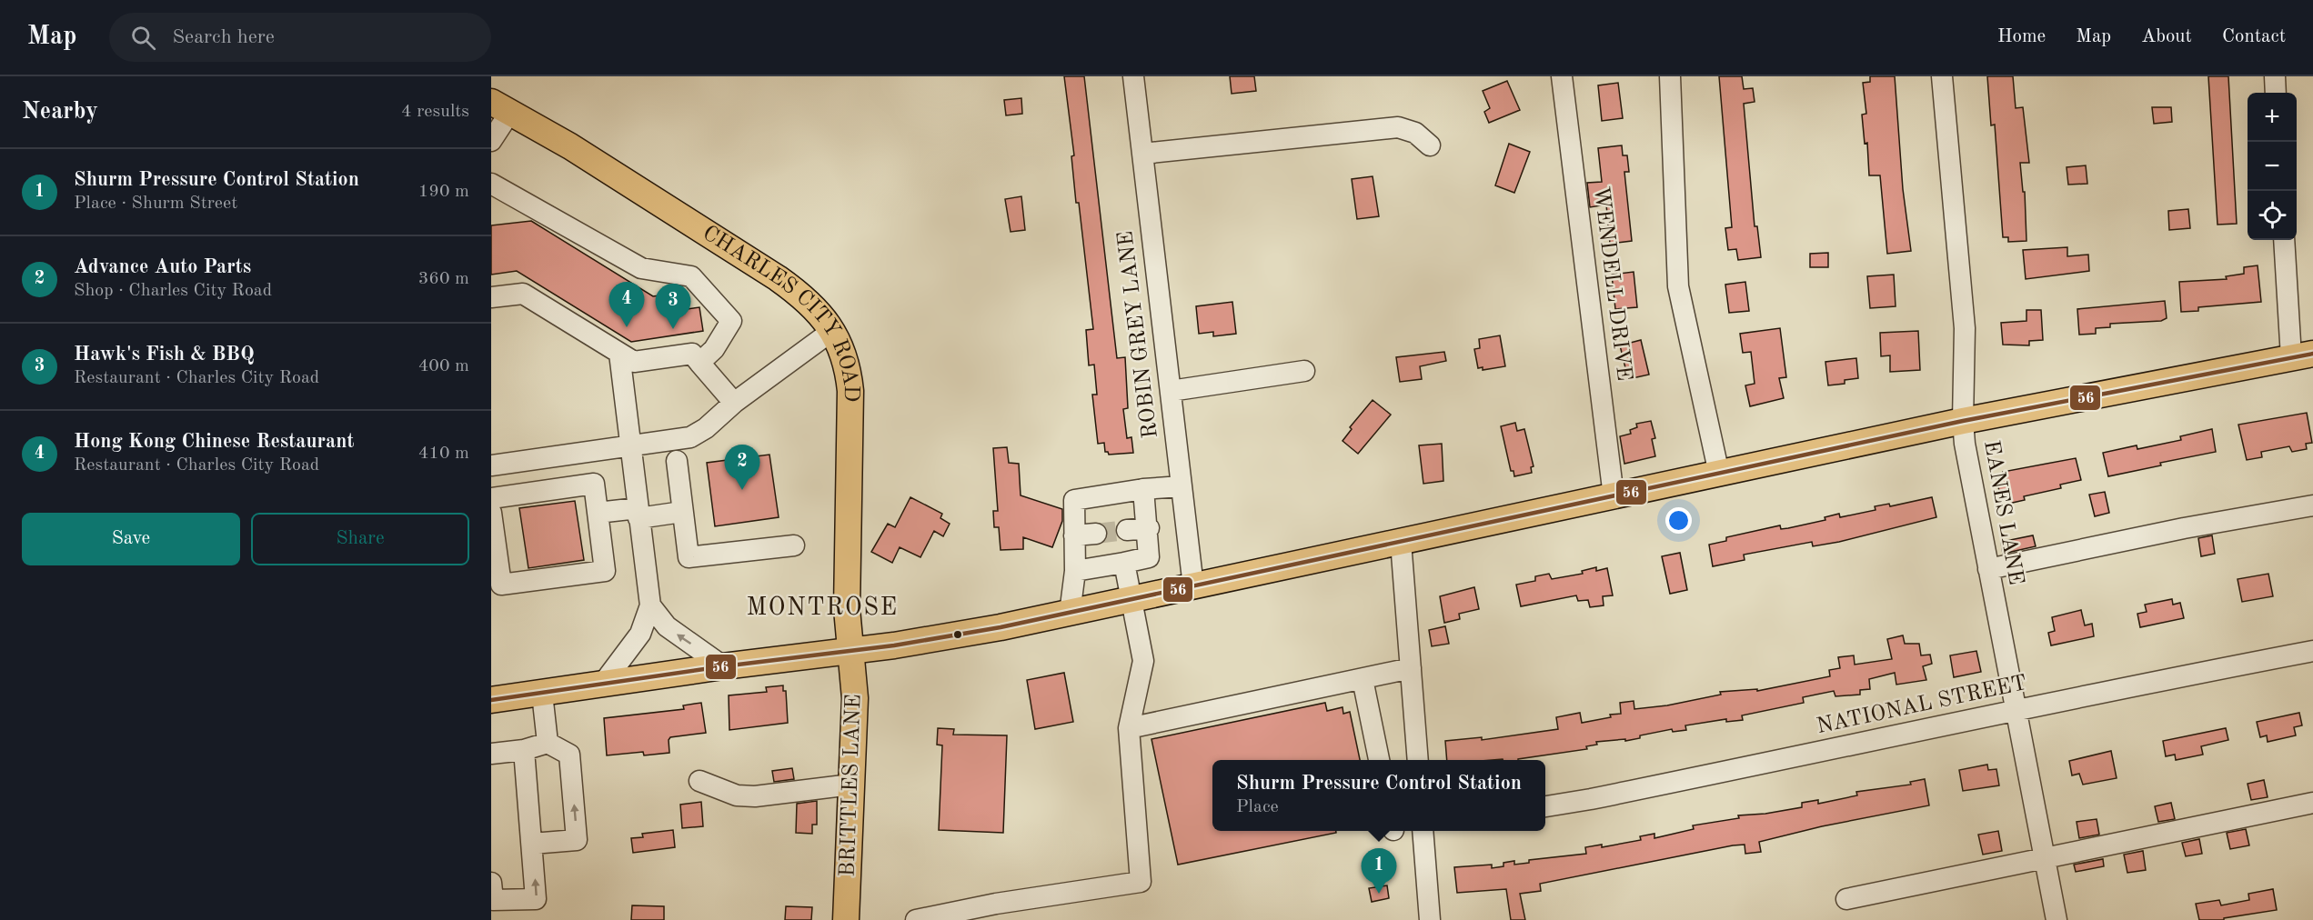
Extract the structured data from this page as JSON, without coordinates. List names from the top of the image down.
{
  "streets": {
    "main road": ["CHARLES CITY ROAD", "BRITTLES LANE"],
    "street": [
      "WENDELL DRIVE",
      "ROBIN GREY LANE",
      "EANES LANE",
      "NATIONAL STREET"
    ]
  },
  "crossings": [
    ["CHARLES CITY ROAD", "BRITTLES LANE"],
    ["EANES LANE", "NATIONAL STREET"]
  ],
  "districts": ["MONTROSE"],
  "lines": ["transit line 56"],
  "page": {
    "header": "Map",
    "search": "Search here",
    "nav": [
      "Home",
      "Map",
      "About",
      "Contact"
    ],
    "heading": ["Nearby", "4 results"],
    "map_buttons": ["+", "−"],
    "list": [
      {
        "mark": "1",
        "name": "Shurm Pressure Control Station",
        "note": "Place · Shurm Street",
        "value": "190 m"
      },
      {
        "mark": "2",
        "name": "Advance Auto Parts",
        "note": "Shop · Charles City Road",
        "value": "360 m"
      },
      {
        "mark": "3",
        "name": "Hawk's Fish & BBQ",
        "note": "Restaurant · Charles City Road",
        "value": "400 m"
      },
      {
        "mark": "4",
        "name": "Hong Kong Chinese Restaurant",
        "note": "Restaurant · Charles City Road",
        "value": "410 m"
      }
    ],
    "pins": [
      "4",
      "3",
      "2",
      "1"
    ],
    "buttons": ["Save", "Share"],
    "popup": ["Shurm Pressure Control Station", "Place"]
  }
}
